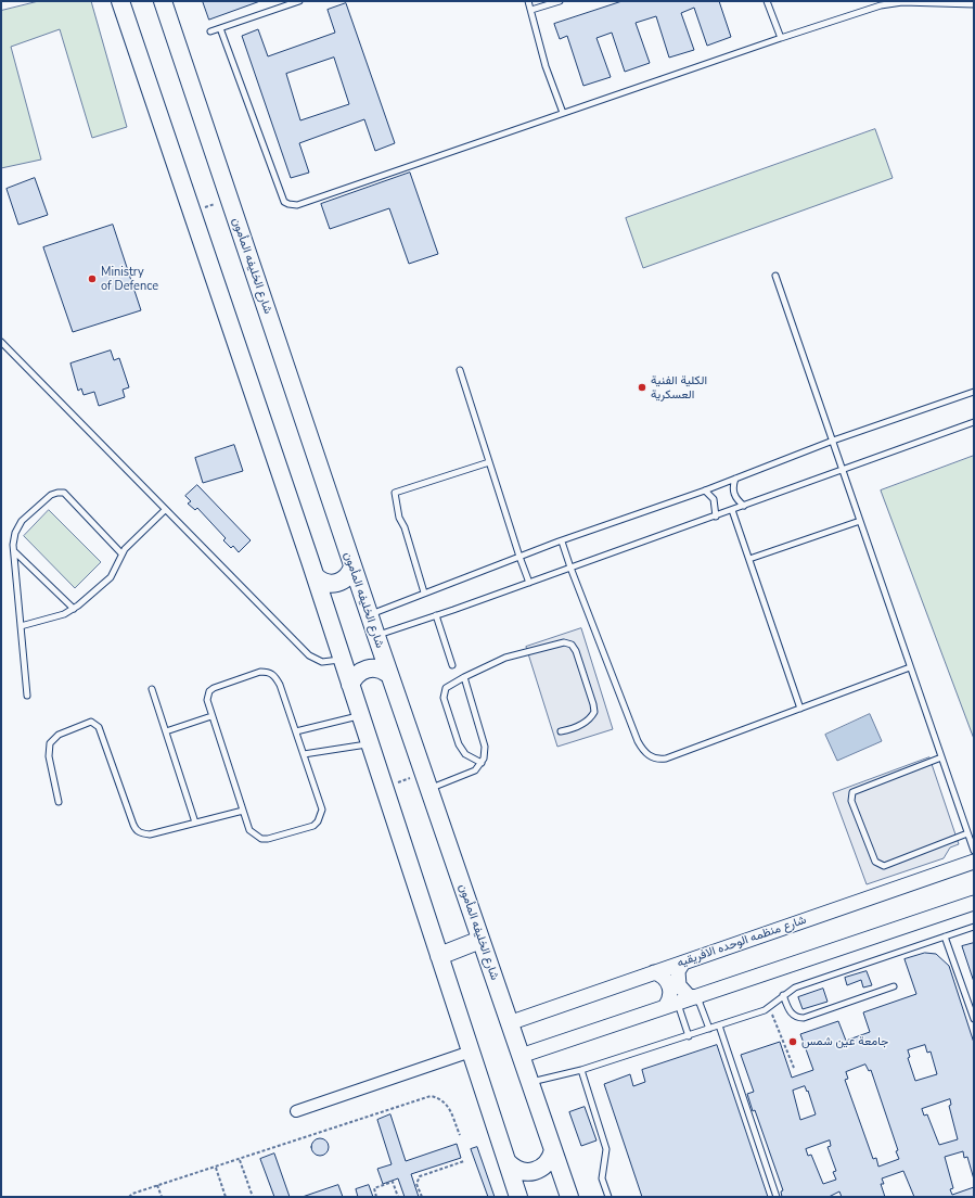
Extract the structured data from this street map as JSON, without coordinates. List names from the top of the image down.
{
  "streets": {
    "main road": ["شارع الخليفه المأمون"],
    "street": ["شارع منظمه الوحده الافريقيه"]
  },
  "crossings": [
    ["شارع الخليفه المأمون", "شارع منظمه الوحده الافريقيه"]
  ],
  "places": ["Ministry of Defence", "الكلية الفنية العسكرية", "جامعة عين شمس"]
}
